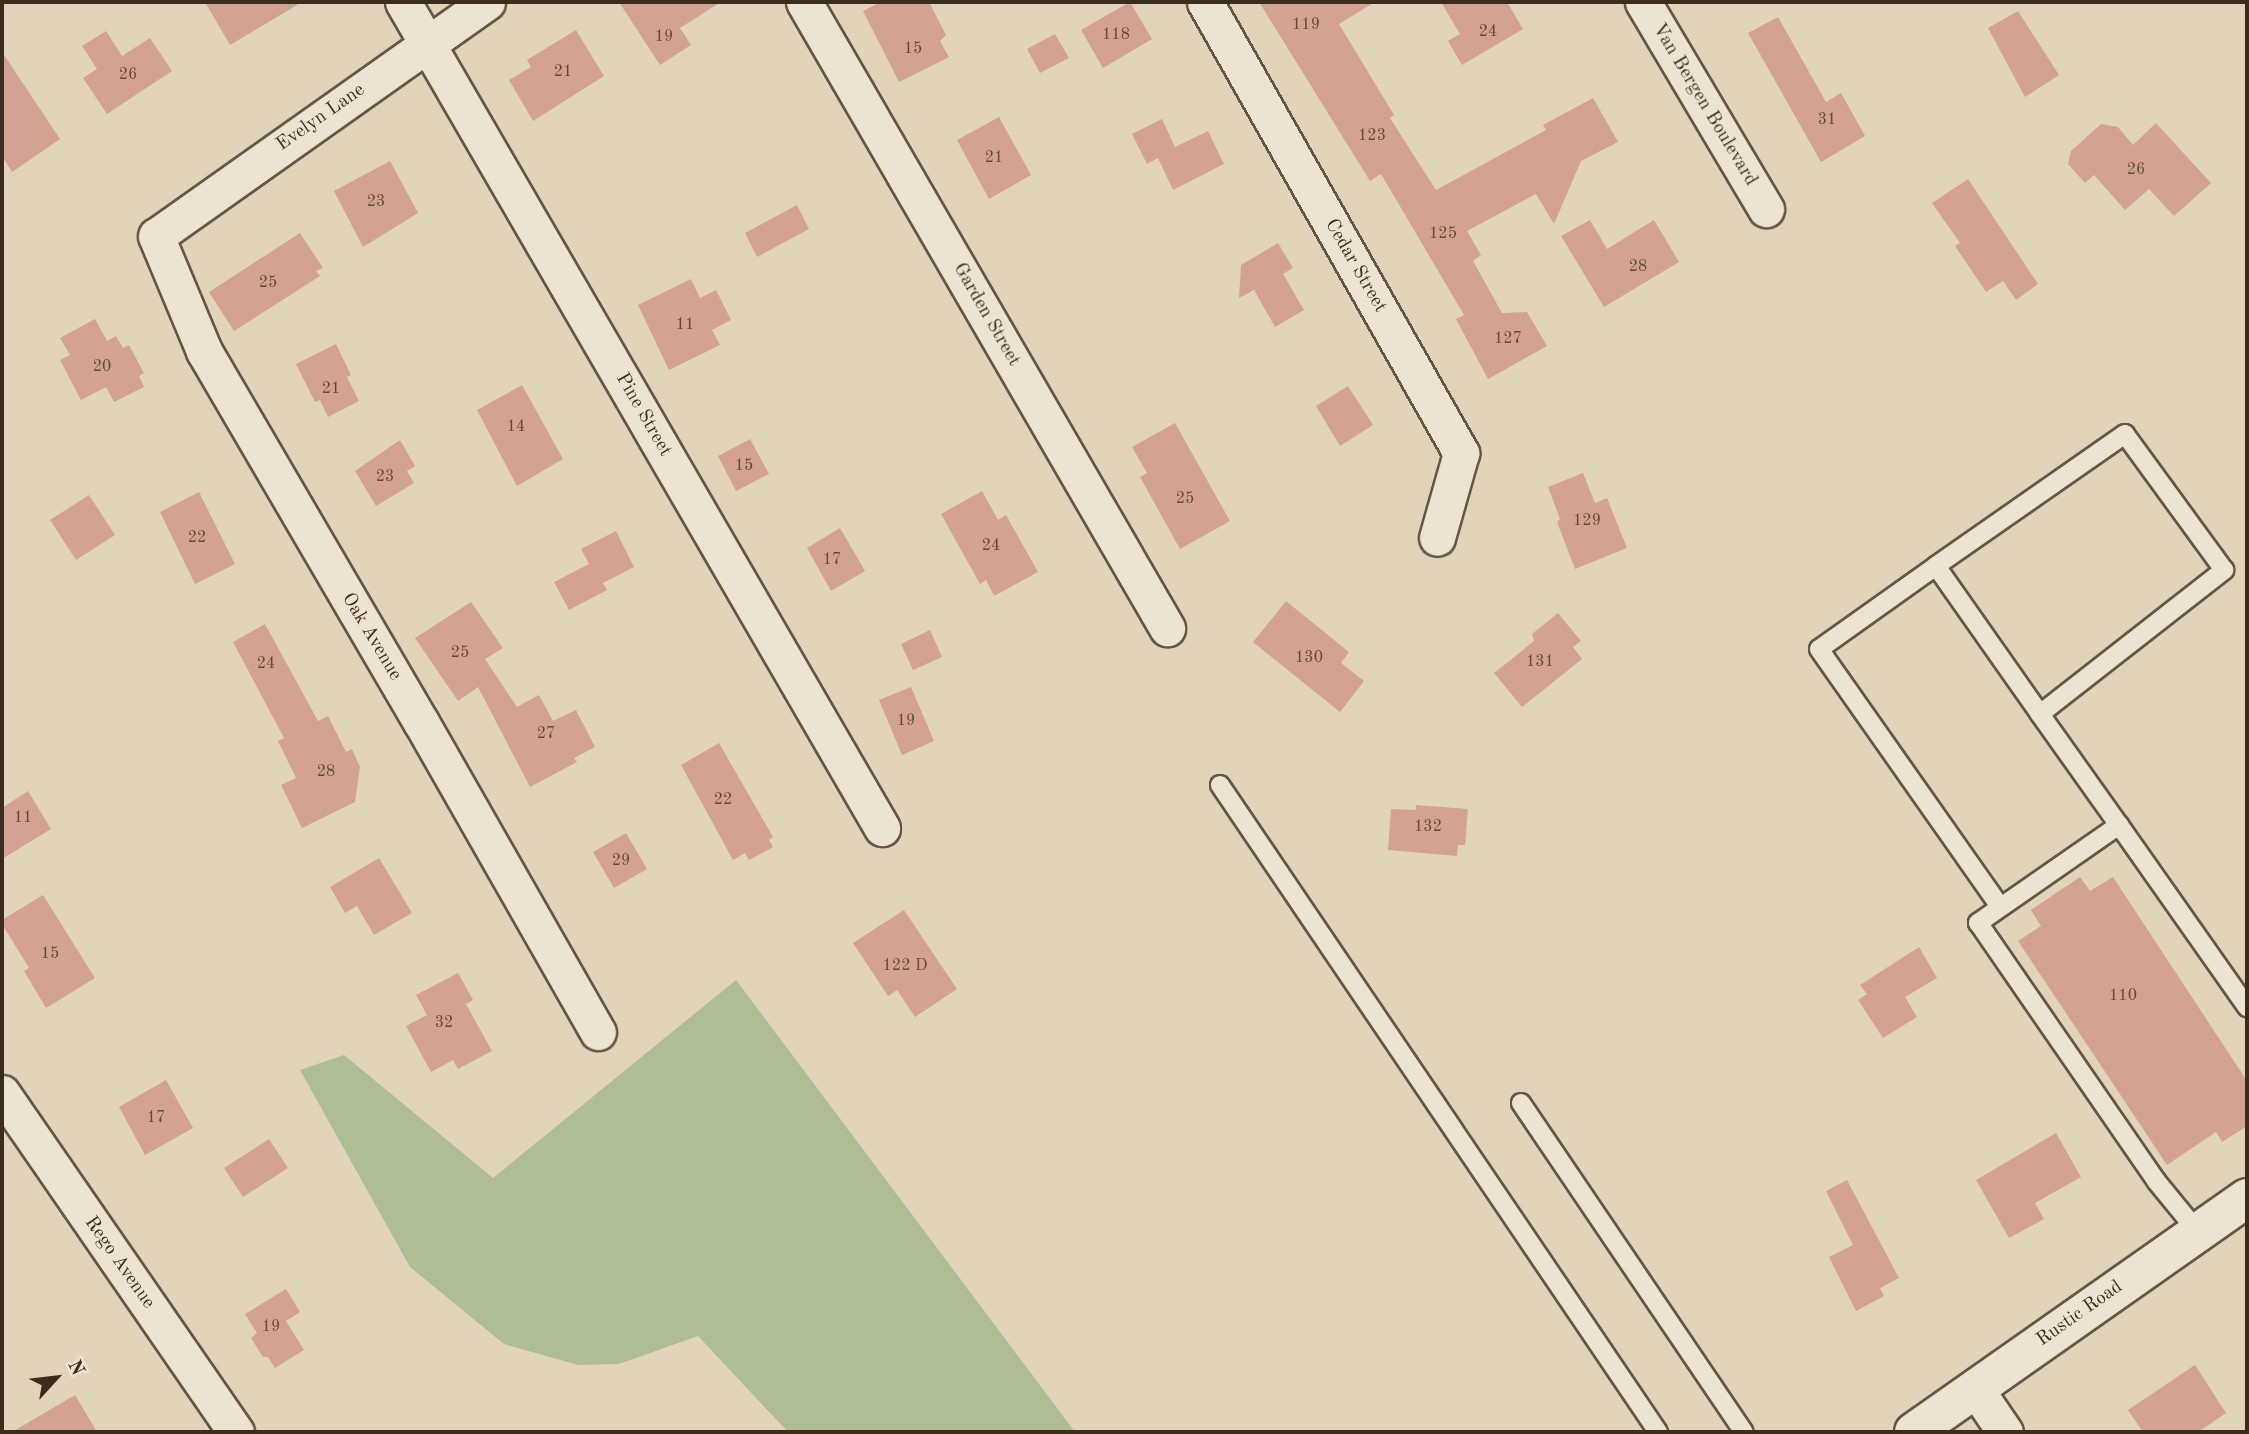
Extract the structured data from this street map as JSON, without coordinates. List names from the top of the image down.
{
  "streets": {
    "street": [
      "Van Bergen Boulevard",
      "Evelyn Lane",
      "Cedar Street",
      "Garden Street",
      "Pine Street",
      "Oak Avenue",
      "Rego Avenue",
      "Rustic Road"
    ]
  },
  "crossings": [
    ["Evelyn Lane", "Pine Street"],
    ["Evelyn Lane", "Oak Avenue"]
  ],
  "house_numbers": [
    "119",
    "24",
    "118",
    "19",
    "15",
    "21",
    "26",
    "31",
    "123",
    "21",
    "26",
    "23",
    "125",
    "28",
    "25",
    "11",
    "127",
    "20",
    "21",
    "14",
    "15",
    "23",
    "25",
    "129",
    "22",
    "24",
    "17",
    "25",
    "130",
    "131",
    "24",
    "19",
    "27",
    "28",
    "22",
    "11",
    "132",
    "29",
    "15",
    "122 D",
    "110",
    "32",
    "17",
    "19"
  ],
  "north": "top right"
}
